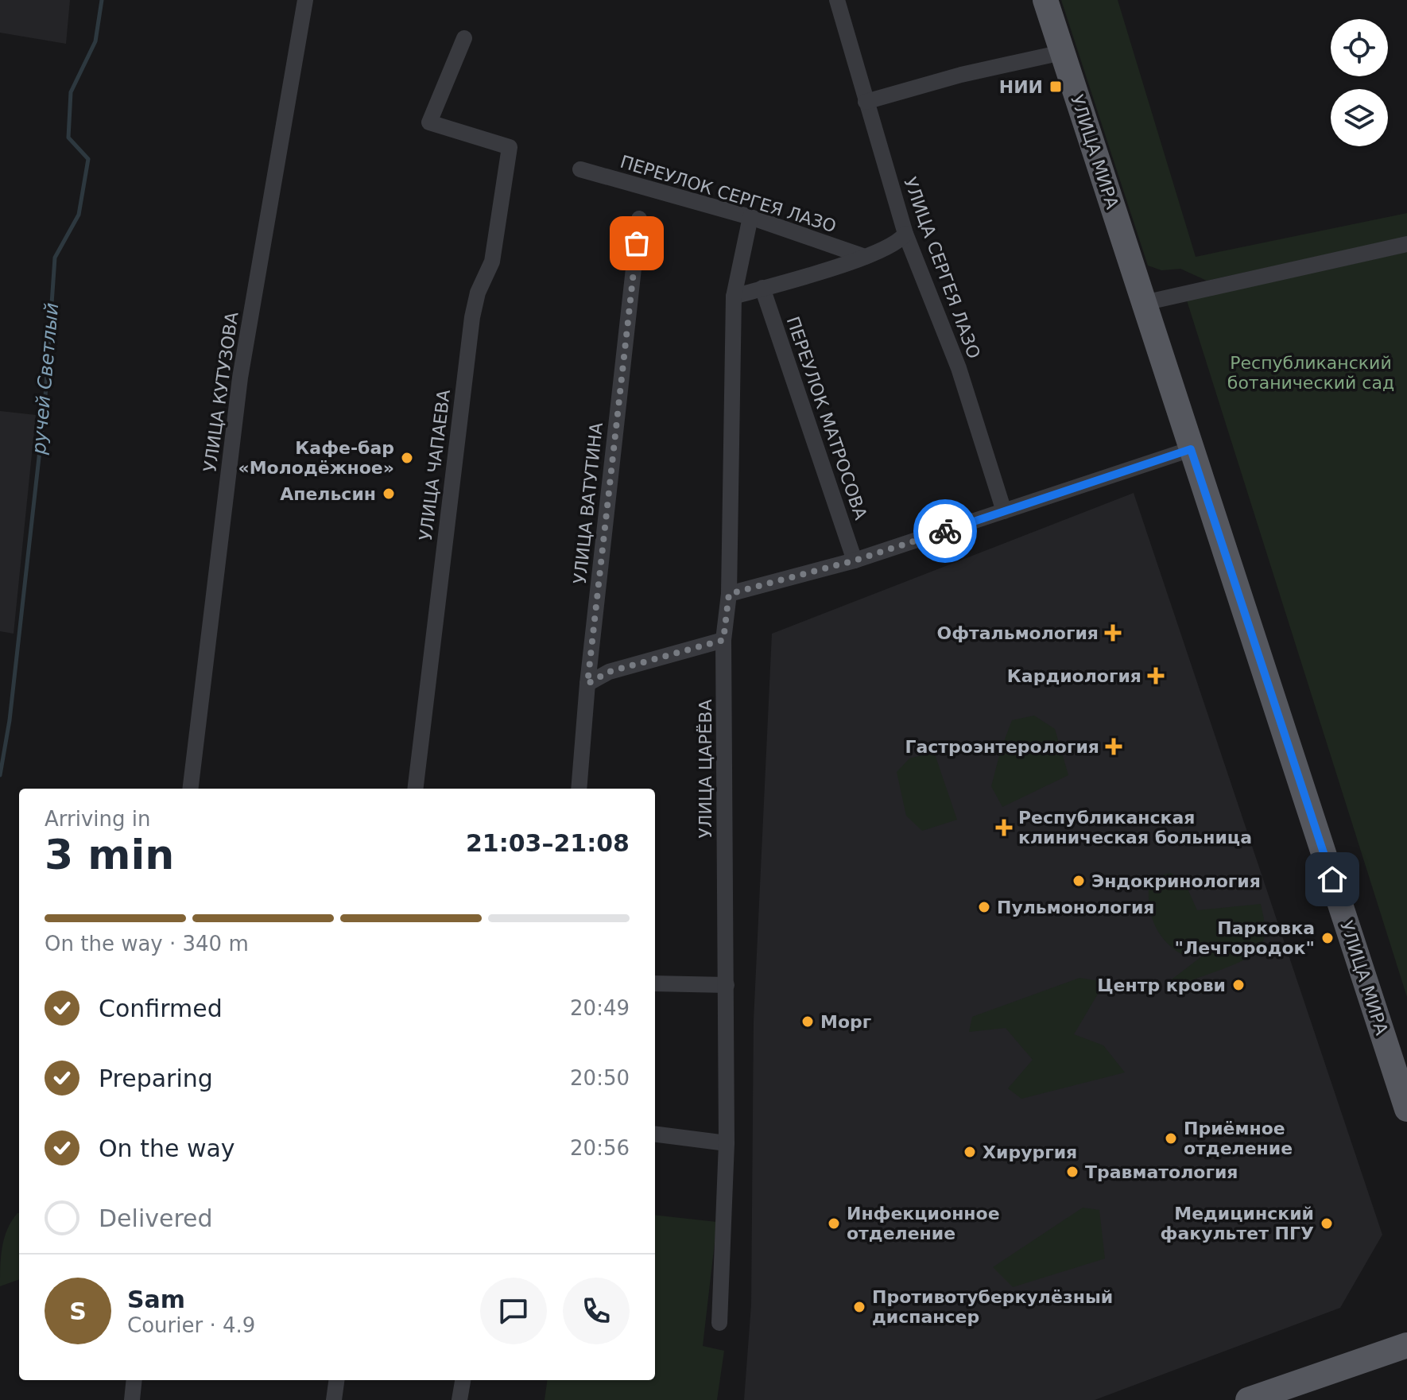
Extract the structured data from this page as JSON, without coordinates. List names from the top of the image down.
{
  "streets": {
    "main road": ["УЛИЦА МИРА"],
    "street": [
      "ПЕРЕУЛОК СЕРГЕЯ ЛАЗО",
      "УЛИЦА СЕРГЕЯ ЛАЗО",
      "УЛИЦА КУТУЗОВА",
      "ПЕРЕУЛОК МАТРОСОВА",
      "УЛИЦА ЧАПАЕВА",
      "УЛИЦА ВАТУТИНА",
      "УЛИЦА ЦАРЁВА"
    ]
  },
  "crossings": [
    ["ПЕРЕУЛОК СЕРГЕЯ ЛАЗО", "УЛИЦА ЦАРЁВА"]
  ],
  "water": ["ручей Светлый"],
  "parks": ["Республиканский ботанический сад"],
  "places": {
    "transit": ["НИИ"],
    "other": [
      "Кафе-бар «Молодёжное»",
      "Апельсин",
      "Эндокринология",
      "Пульмонология",
      "Парковка \"Лечгородок\"",
      "Центр крови",
      "Морг",
      "Приёмное отделение",
      "Хирургия",
      "Травматология",
      "Инфекционное отделение",
      "Медицинский факультет ПГУ",
      "Противотуберкулёзный диспансер"
    ],
    "health": [
      "Офтальмология",
      "Кардиология",
      "Гастроэнтерология",
      "Республиканская клиническая больница"
    ]
  },
  "page": {
    "heading": ["3 min", "Arriving in", "21:03–21:08"],
    "panel": ["Sam", "Courier · 4.9"],
    "bar": "On the way · 340 m",
    "list": [
      ["Confirmed", "20:49"],
      ["Preparing", "20:50"],
      ["On the way", "20:56"],
      "Delivered"
    ],
    "round": "S"
  }
}
